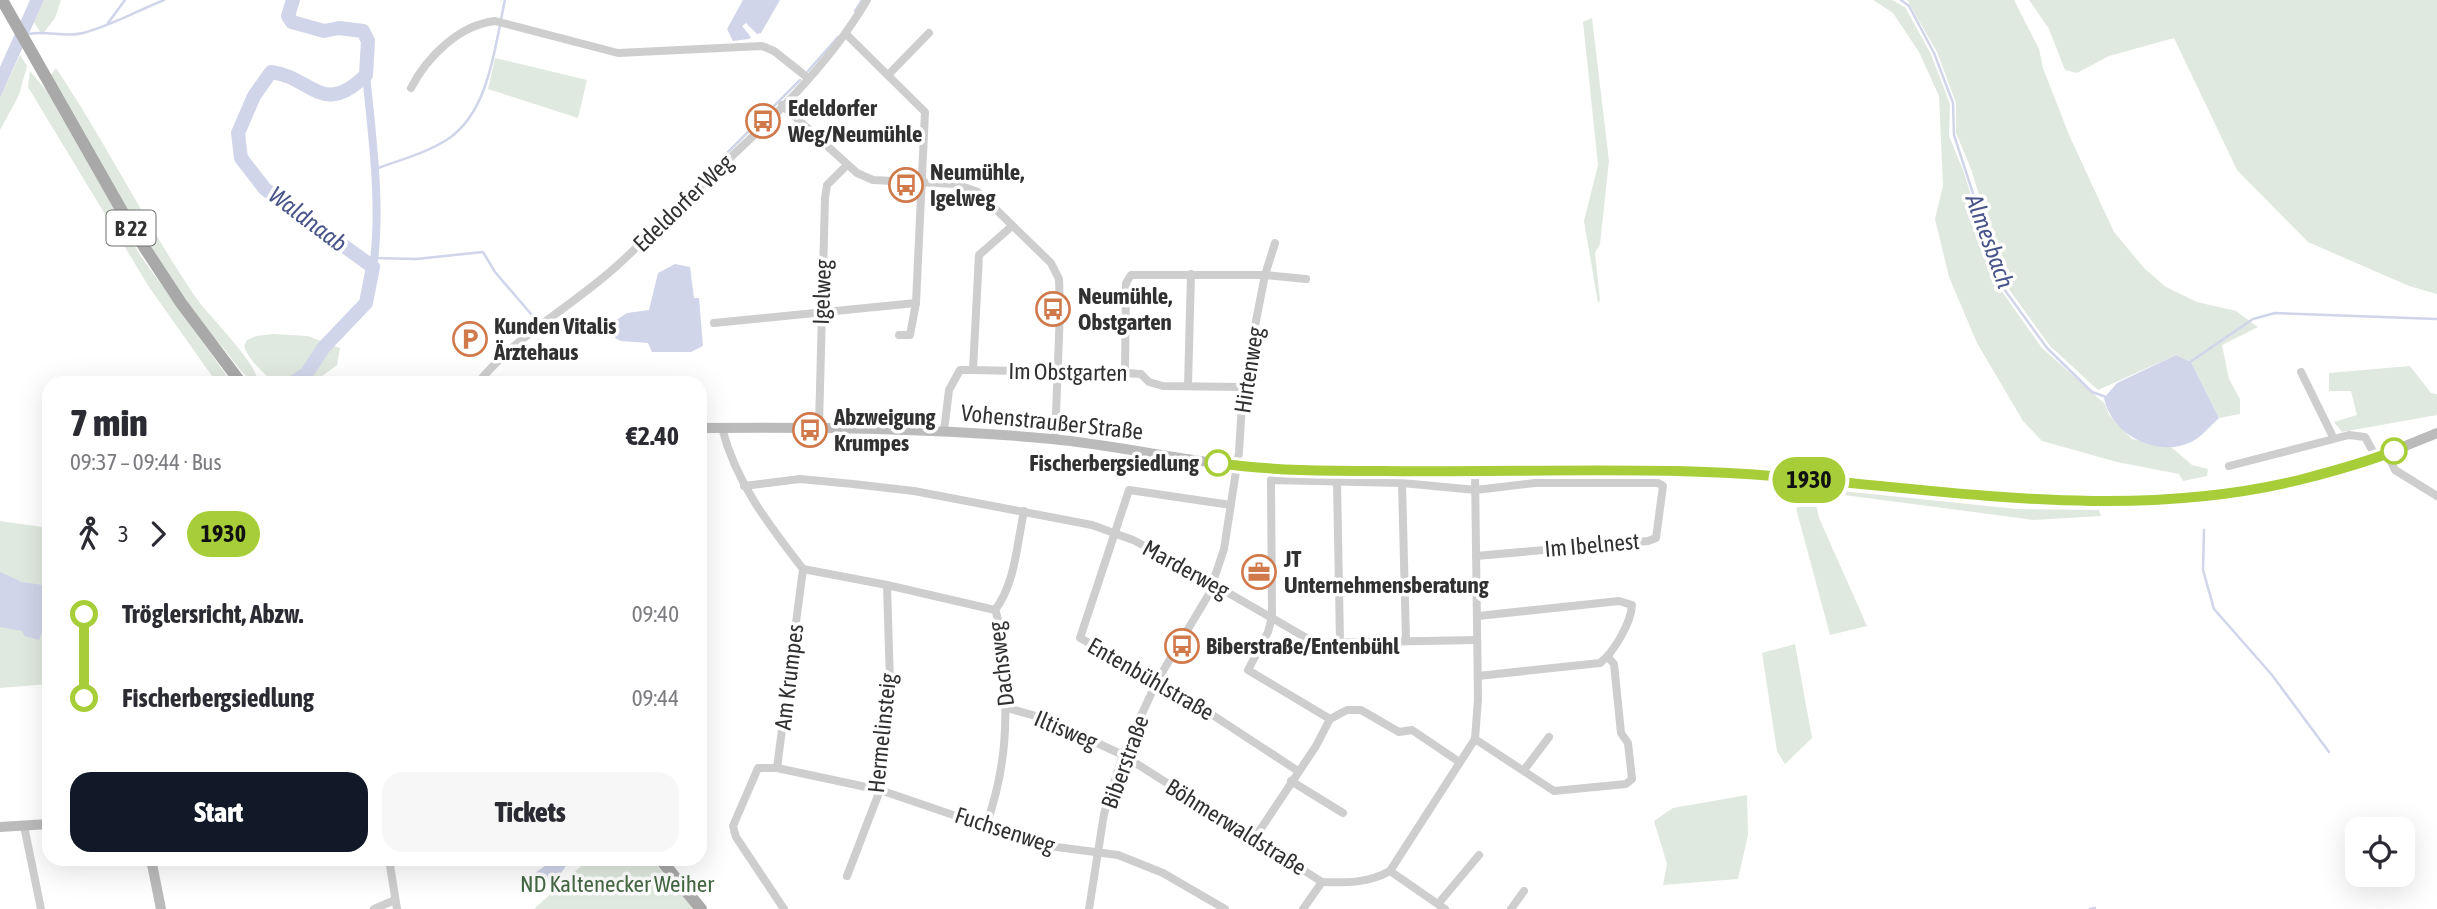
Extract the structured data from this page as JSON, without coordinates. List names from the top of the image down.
{
  "streets": {
    "main road": ["B 22", "Vohenstraußer Straße"],
    "street": [
      "Edeldorfer Weg",
      "Igelweg",
      "Hirtenweg",
      "Im Obstgarten",
      "Im Ibelnest",
      "Marderweg",
      "Dachsweg",
      "Am Krumpes",
      "Entenbühlstraße",
      "Iltisweg",
      "Hermelinsteig",
      "Biberstraße",
      "Böhmerwaldstraße",
      "Fuchsenweg"
    ]
  },
  "crossings": [
    ["Igelweg", "Vohenstraußer Straße"],
    ["Hirtenweg", "Im Obstgarten"],
    ["Hirtenweg", "Vohenstraußer Straße"],
    ["Hirtenweg", "Biberstraße"],
    ["Vohenstraußer Straße", "Biberstraße"],
    ["Marderweg", "Entenbühlstraße"],
    ["Marderweg", "Biberstraße"],
    ["Dachsweg", "Am Krumpes"],
    ["Dachsweg", "Iltisweg"],
    ["Dachsweg", "Hermelinsteig"],
    ["Dachsweg", "Fuchsenweg"],
    ["Am Krumpes", "Fuchsenweg"],
    ["Entenbühlstraße", "Biberstraße"],
    ["Iltisweg", "Biberstraße"],
    ["Iltisweg", "Böhmerwaldstraße"],
    ["Hermelinsteig", "Fuchsenweg"],
    ["Biberstraße", "Böhmerwaldstraße"],
    ["Biberstraße", "Fuchsenweg"]
  ],
  "water": ["Waldnaab", "Almesbach"],
  "parks": ["ND Kaltenecker Weiher"],
  "places": {
    "bus stop": [
      "Edeldorfer Weg/Neumühle",
      "Neumühle, Igelweg",
      "Neumühle, Obstgarten",
      "Abzweigung Krumpes",
      "Biberstraße/Entenbühl"
    ],
    "parking": ["Kunden Vitalis Ärztehaus"],
    "other": ["Fischerbergsiedlung"],
    "office": ["JT Unternehmensberatung"]
  },
  "lines": ["bus line 1930"],
  "page": {
    "on_map": "1930",
    "heading": ["7 min", "09:37 – 09:44 · Bus", "€2.40"],
    "legs": ["3", "1930"],
    "list": [
      {
        "name": "Tröglersricht, Abzw.",
        "value": "09:40"
      },
      {
        "name": "Fischerbergsiedlung",
        "value": "09:44"
      }
    ],
    "buttons": ["Start", "Tickets"]
  }
}
